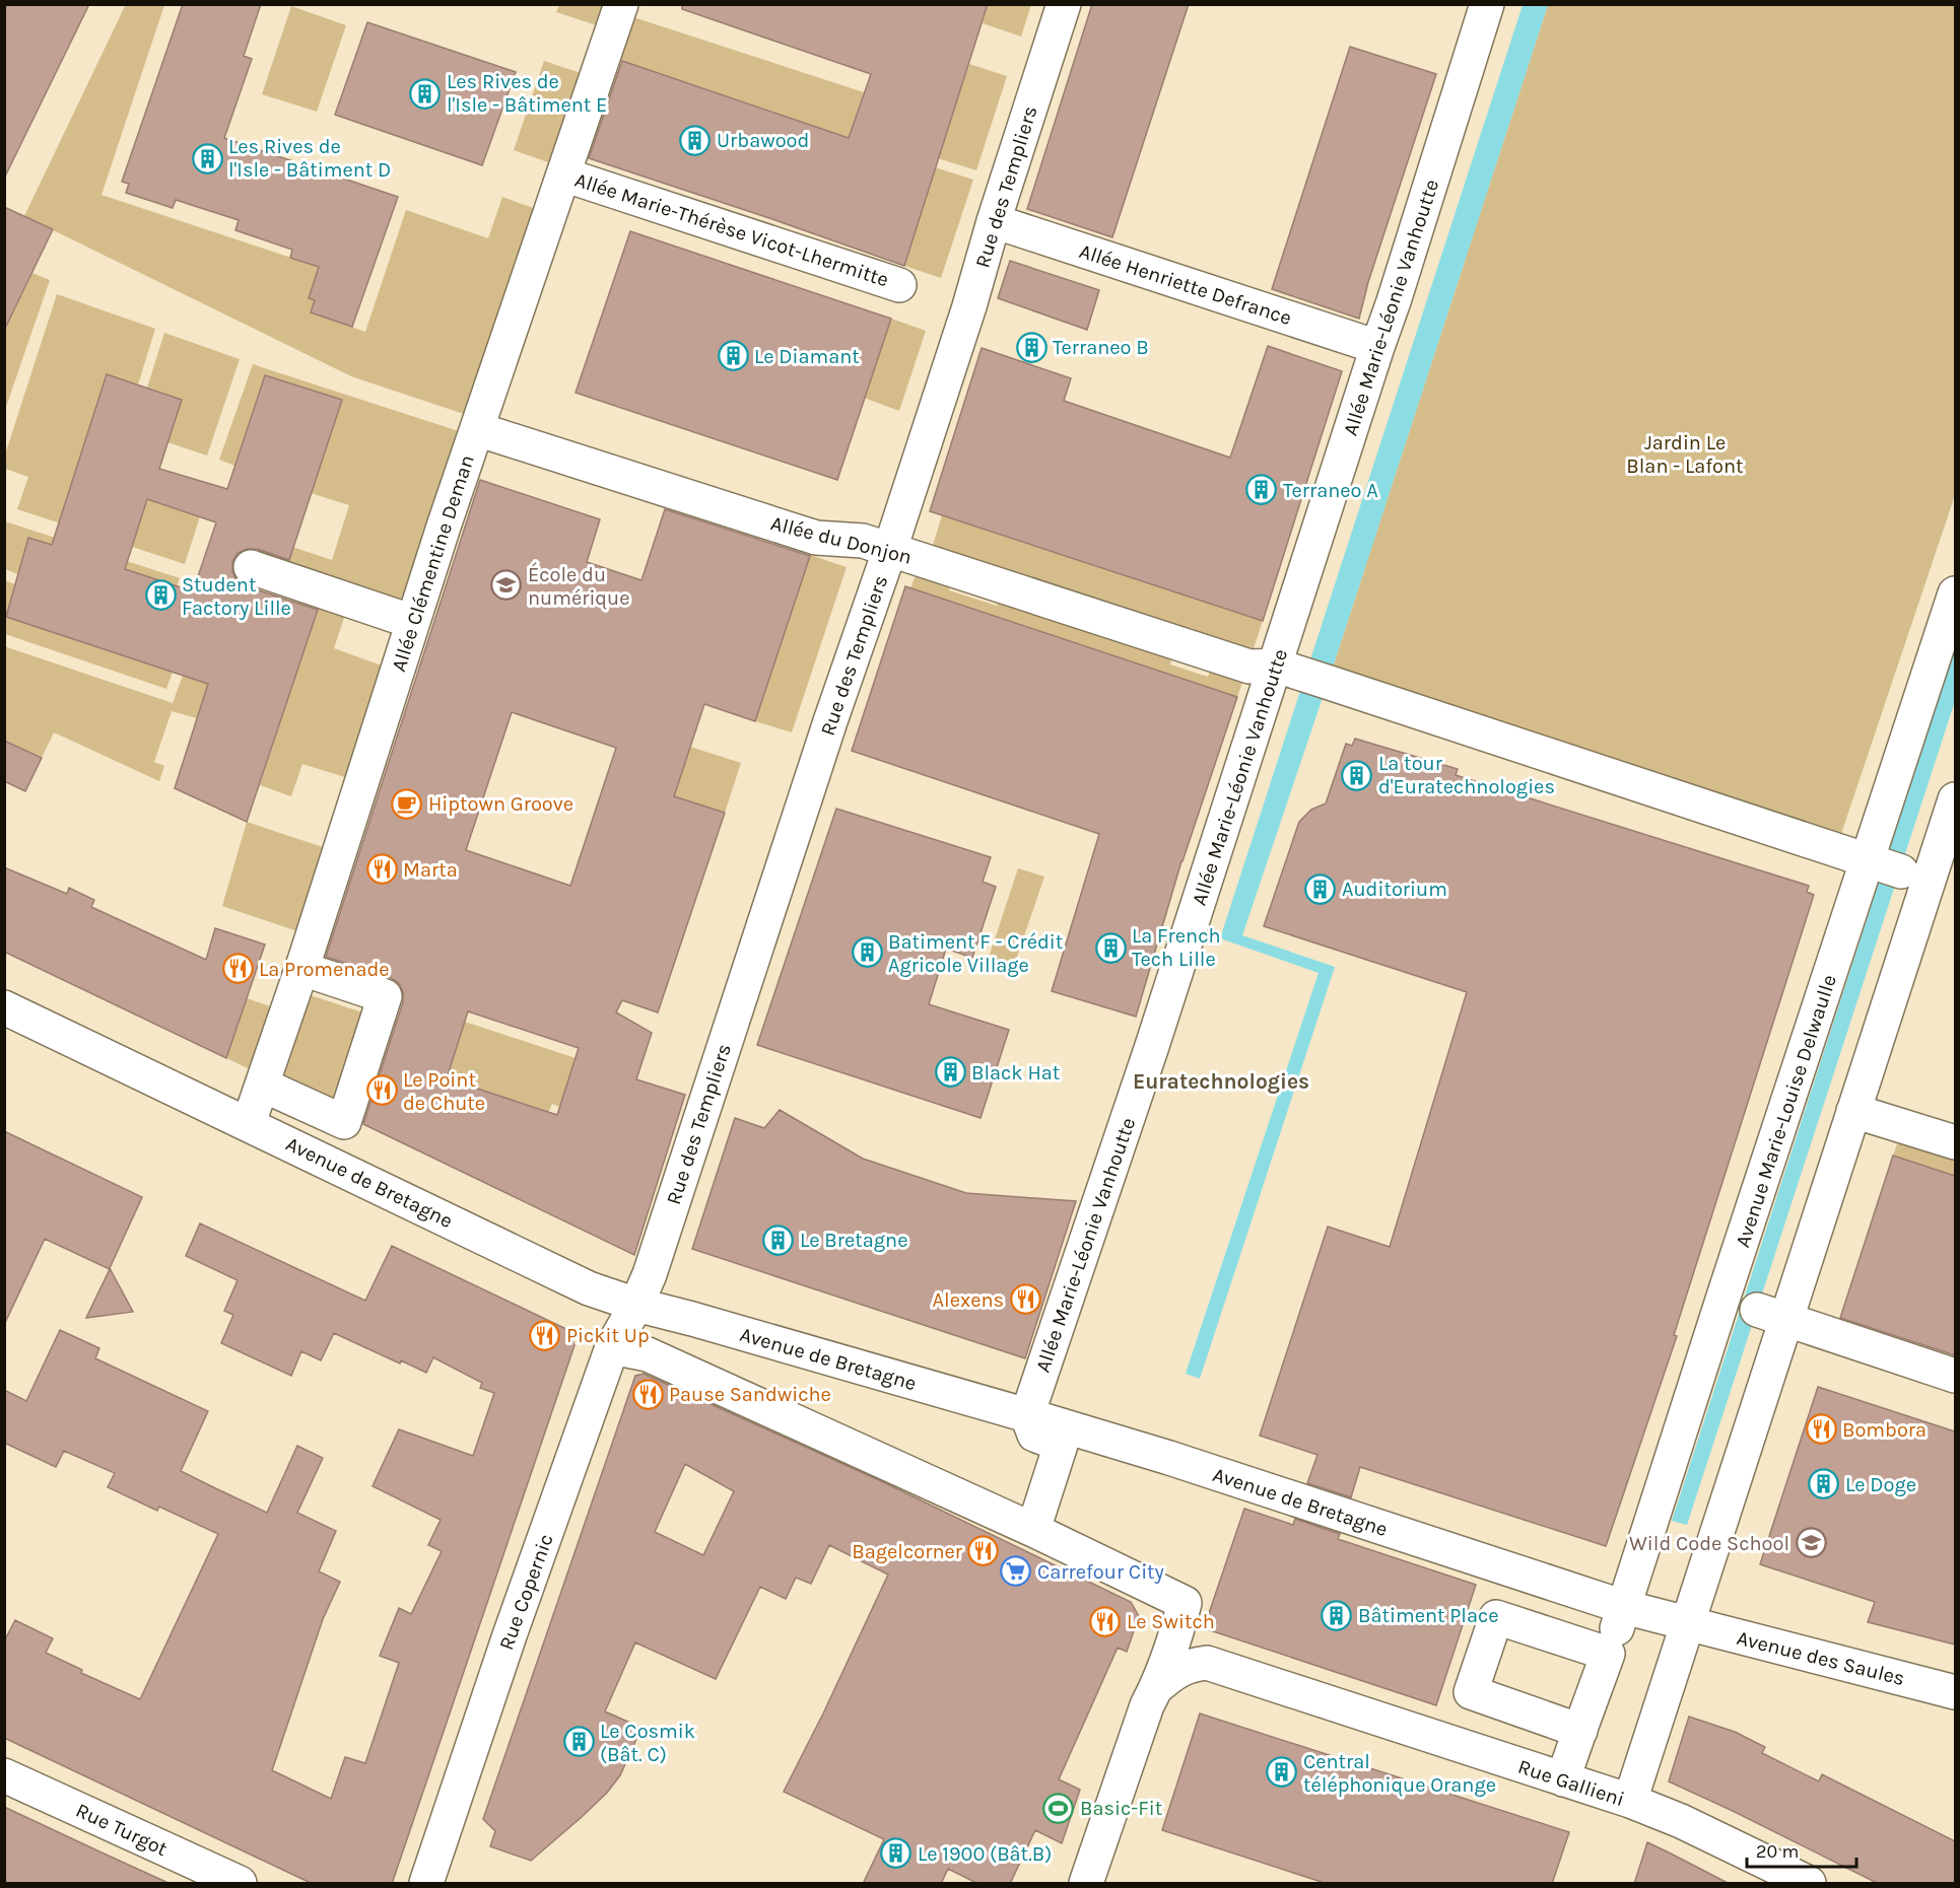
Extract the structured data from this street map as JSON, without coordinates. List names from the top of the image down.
{
  "streets": {
    "street": [
      "Rue des Templiers",
      "Allée Marie-Thérèse Vicot-Lhermitte",
      "Allée Henriette Defrance",
      "Allée Marie-Léonie Vanhoutte",
      "Allée du Donjon",
      "Allée Clémentine Deman",
      "Avenue Marie-Louise Delwaulle",
      "Avenue de Bretagne",
      "Rue Copernic",
      "Avenue des Saules",
      "Rue Gallieni",
      "Rue Turgot"
    ]
  },
  "crossings": [
    ["Rue des Templiers", "Allée Henriette Defrance"],
    ["Rue des Templiers", "Allée du Donjon"],
    ["Rue des Templiers", "Avenue de Bretagne"],
    ["Rue des Templiers", "Rue Copernic"],
    ["Allée Marie-Thérèse Vicot-Lhermitte", "Allée Clémentine Deman"],
    ["Allée Henriette Defrance", "Allée Marie-Léonie Vanhoutte"],
    ["Allée Marie-Léonie Vanhoutte", "Allée du Donjon"],
    ["Allée Marie-Léonie Vanhoutte", "Avenue de Bretagne"],
    ["Allée du Donjon", "Allée Clémentine Deman"],
    ["Allée du Donjon", "Avenue Marie-Louise Delwaulle"],
    ["Allée Clémentine Deman", "Avenue de Bretagne"],
    ["Avenue Marie-Louise Delwaulle", "Avenue de Bretagne"],
    ["Avenue de Bretagne", "Rue Copernic"],
    ["Avenue de Bretagne", "Avenue des Saules"]
  ],
  "districts": ["Euratechnologies"],
  "parks": ["Jardin Le Blan - Lafont"],
  "places": {
    "building": [
      "Les Rives de l'Isle - Bâtiment E",
      "Urbawood",
      "Les Rives de l'Isle - Bâtiment D",
      "Terraneo B",
      "Le Diamant",
      "Terraneo A",
      "Student Factory Lille",
      "La tour d'Euratechnologies",
      "Auditorium",
      "La French Tech Lille",
      "Batiment F - Crédit Agricole Village",
      "Black Hat",
      "Le Bretagne",
      "Le Doge",
      "Bâtiment Place",
      "Le Cosmik (Bât. C)",
      "Central téléphonique Orange",
      "Le 1900 (Bât.B)"
    ],
    "school or university": ["École du numérique", "Wild Code School"],
    "cafe": ["Hiptown Groove"],
    "restaurant": [
      "Marta",
      "La Promenade",
      "Le Point de Chute",
      "Alexens",
      "Pickit Up",
      "Pause Sandwiche",
      "Bombora",
      "Bagelcorner",
      "Le Switch"
    ],
    "supermarket": ["Carrefour City"],
    "sports": ["Basic-Fit"]
  },
  "scale_bar": "20 m"
}
